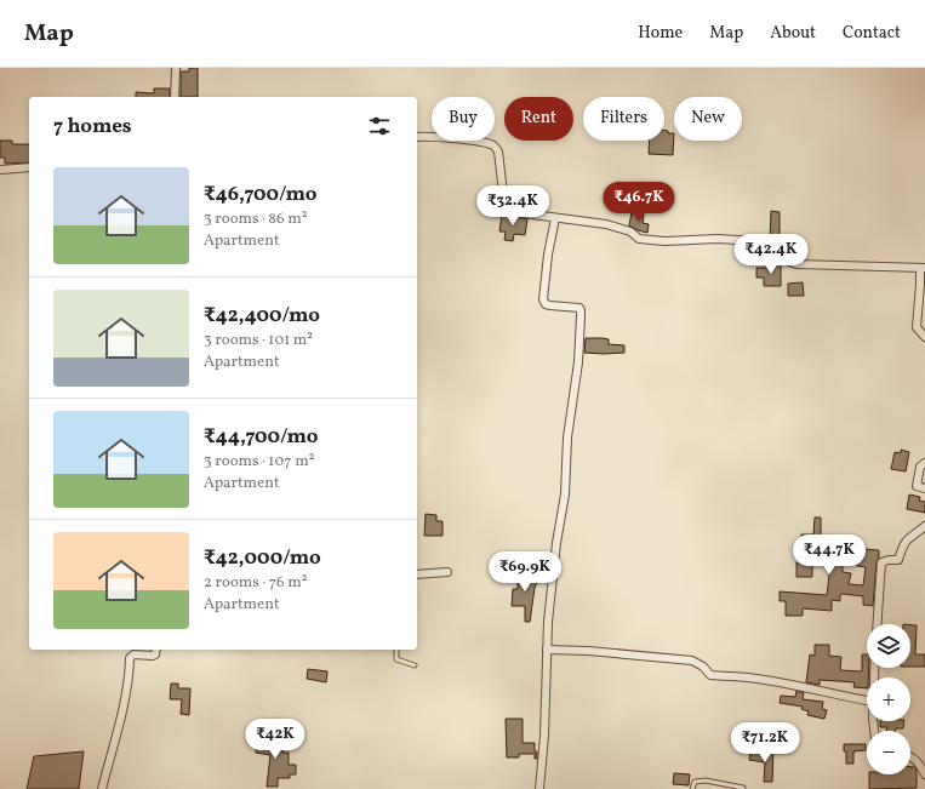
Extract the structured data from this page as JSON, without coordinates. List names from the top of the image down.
{
  "page": {
    "header": "Map",
    "nav": [
      "Home",
      "Map",
      "About",
      "Contact"
    ],
    "chip": [
      "Buy",
      "Rent",
      "Filters",
      "New"
    ],
    "heading": "7 homes",
    "list": [
      {
        "name": "₹46,700/mo",
        "note": "3 rooms · 86 m² · Apartment"
      },
      {
        "name": "₹42,400/mo",
        "note": "3 rooms · 101 m² · Apartment"
      },
      {
        "name": "₹44,700/mo",
        "note": "3 rooms · 107 m² · Apartment"
      },
      {
        "name": "₹42,000/mo",
        "note": "2 rooms · 76 m² · Apartment"
      }
    ],
    "price": [
      "₹46.7K",
      "₹32.4K",
      "₹42.4K",
      "₹44.7K",
      "₹69.9K",
      "₹42K",
      "₹71.2K"
    ],
    "map_buttons": ["+", "−"]
  }
}
